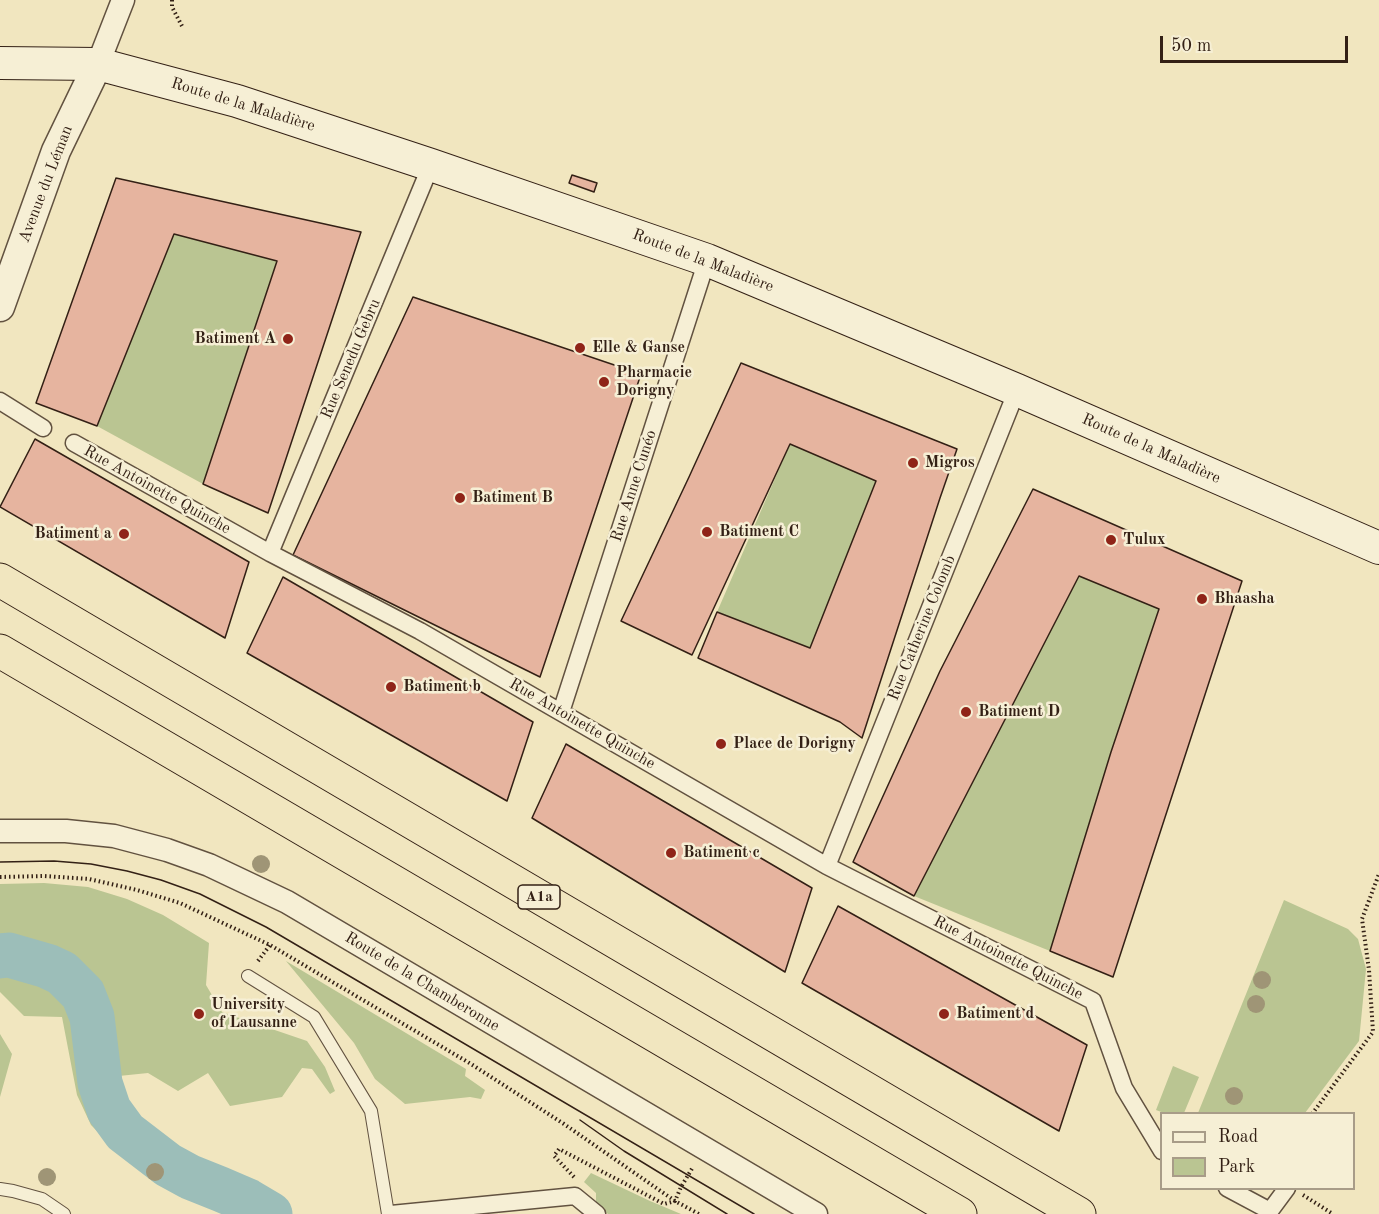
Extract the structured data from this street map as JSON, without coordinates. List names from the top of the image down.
{
  "streets": {
    "highway": ["A1a"],
    "main road": ["Route de la Maladière"],
    "street": [
      "Avenue du Léman",
      "Rue Senedu Gebru",
      "Rue Anne Cunéo",
      "Rue Antoinette Quinche",
      "Rue Catherine Colomb",
      "Route de la Chamberonne"
    ]
  },
  "crossings": [
    ["Route de la Maladière", "Avenue du Léman"],
    ["Route de la Maladière", "Rue Senedu Gebru"],
    ["Route de la Maladière", "Rue Anne Cunéo"],
    ["Route de la Maladière", "Rue Catherine Colomb"],
    ["Rue Senedu Gebru", "Rue Antoinette Quinche"],
    ["Rue Anne Cunéo", "Rue Antoinette Quinche"],
    ["Rue Antoinette Quinche", "Rue Catherine Colomb"]
  ],
  "places": [
    "Batiment A",
    "Elle & Ganse",
    "Pharmacie Dorigny",
    "Migros",
    "Batiment B",
    "Batiment C",
    "Batiment a",
    "Tulux",
    "Bhaasha",
    "Batiment b",
    "Batiment D",
    "Place de Dorigny",
    "Batiment c",
    "University of Lausanne",
    "Batiment d"
  ],
  "legend": ["Road", "Park"],
  "scale_bar": "50 m"
}
